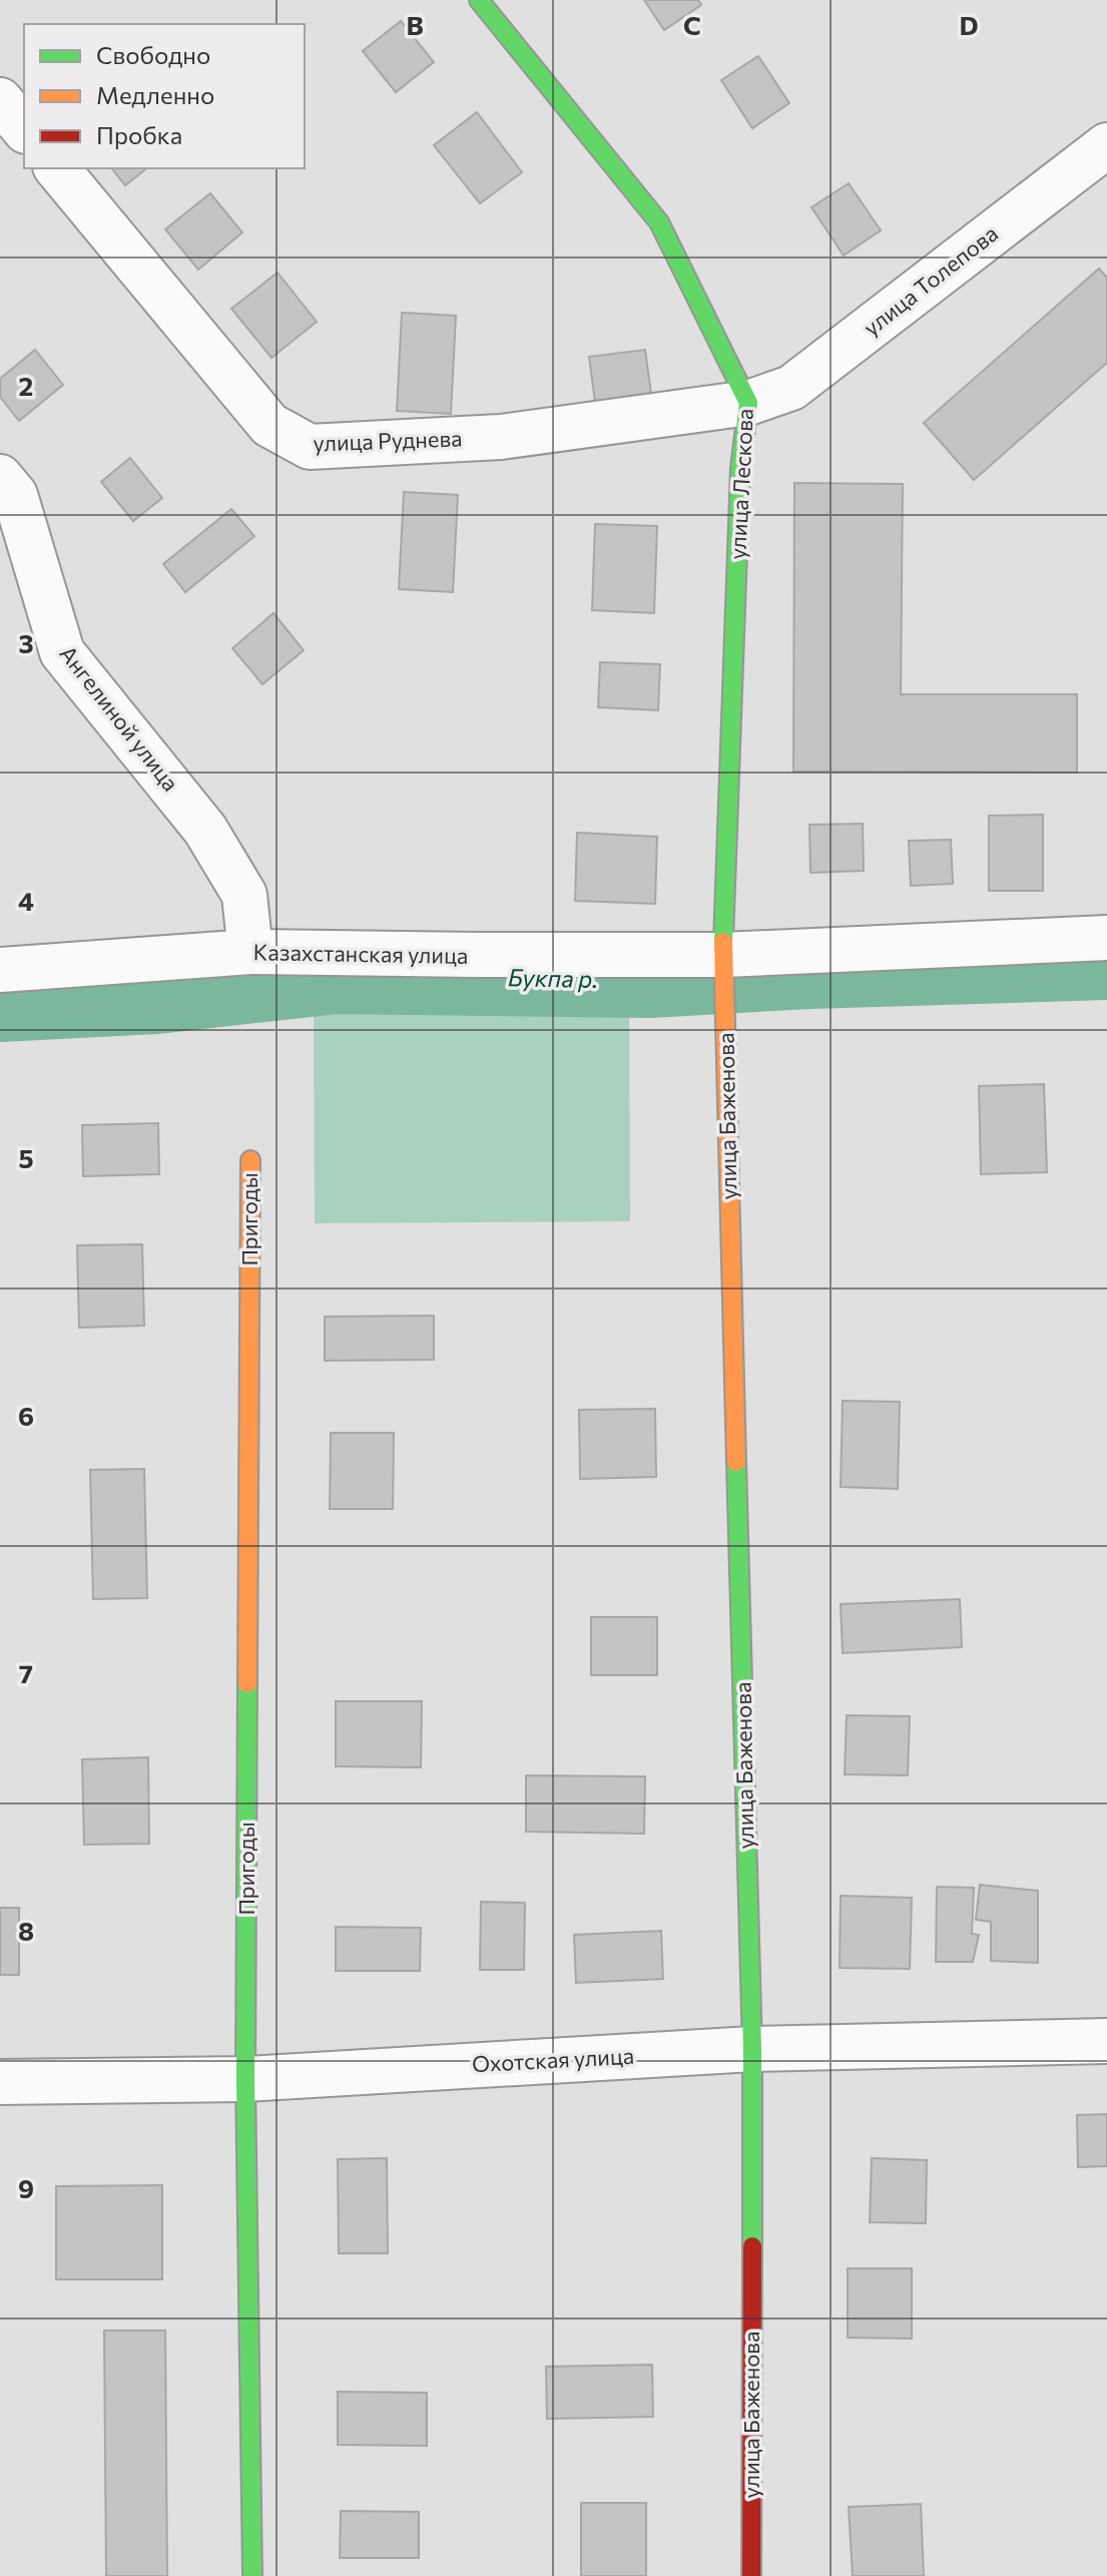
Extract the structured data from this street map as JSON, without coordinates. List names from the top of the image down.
{
  "streets": {
    "street": [
      "улица Толепова",
      "улица Руднева",
      "улица Лескова",
      "Ангелиной улица",
      "Казахстанская улица",
      "улица Баженова",
      "Пригоды",
      "Охотская улица"
    ]
  },
  "crossings": [
    ["улица Толепова", "улица Руднева"],
    ["улица Толепова", "улица Лескова"],
    ["улица Руднева", "улица Лескова"],
    ["улица Лескова", "Казахстанская улица"],
    ["улица Лескова", "улица Баженова"],
    ["Ангелиной улица", "Казахстанская улица"],
    ["Казахстанская улица", "улица Баженова"],
    ["улица Баженова", "Охотская улица"],
    ["Пригоды", "Охотская улица"]
  ],
  "water": ["Букпа р."],
  "legend": ["Свободно", "Медленно", "Пробка"],
  "grid": {
    "columns": ["B", "C", "D"],
    "rows": [
      "2",
      "3",
      "4",
      "5",
      "6",
      "7",
      "8",
      "9"
    ]
  }
}
